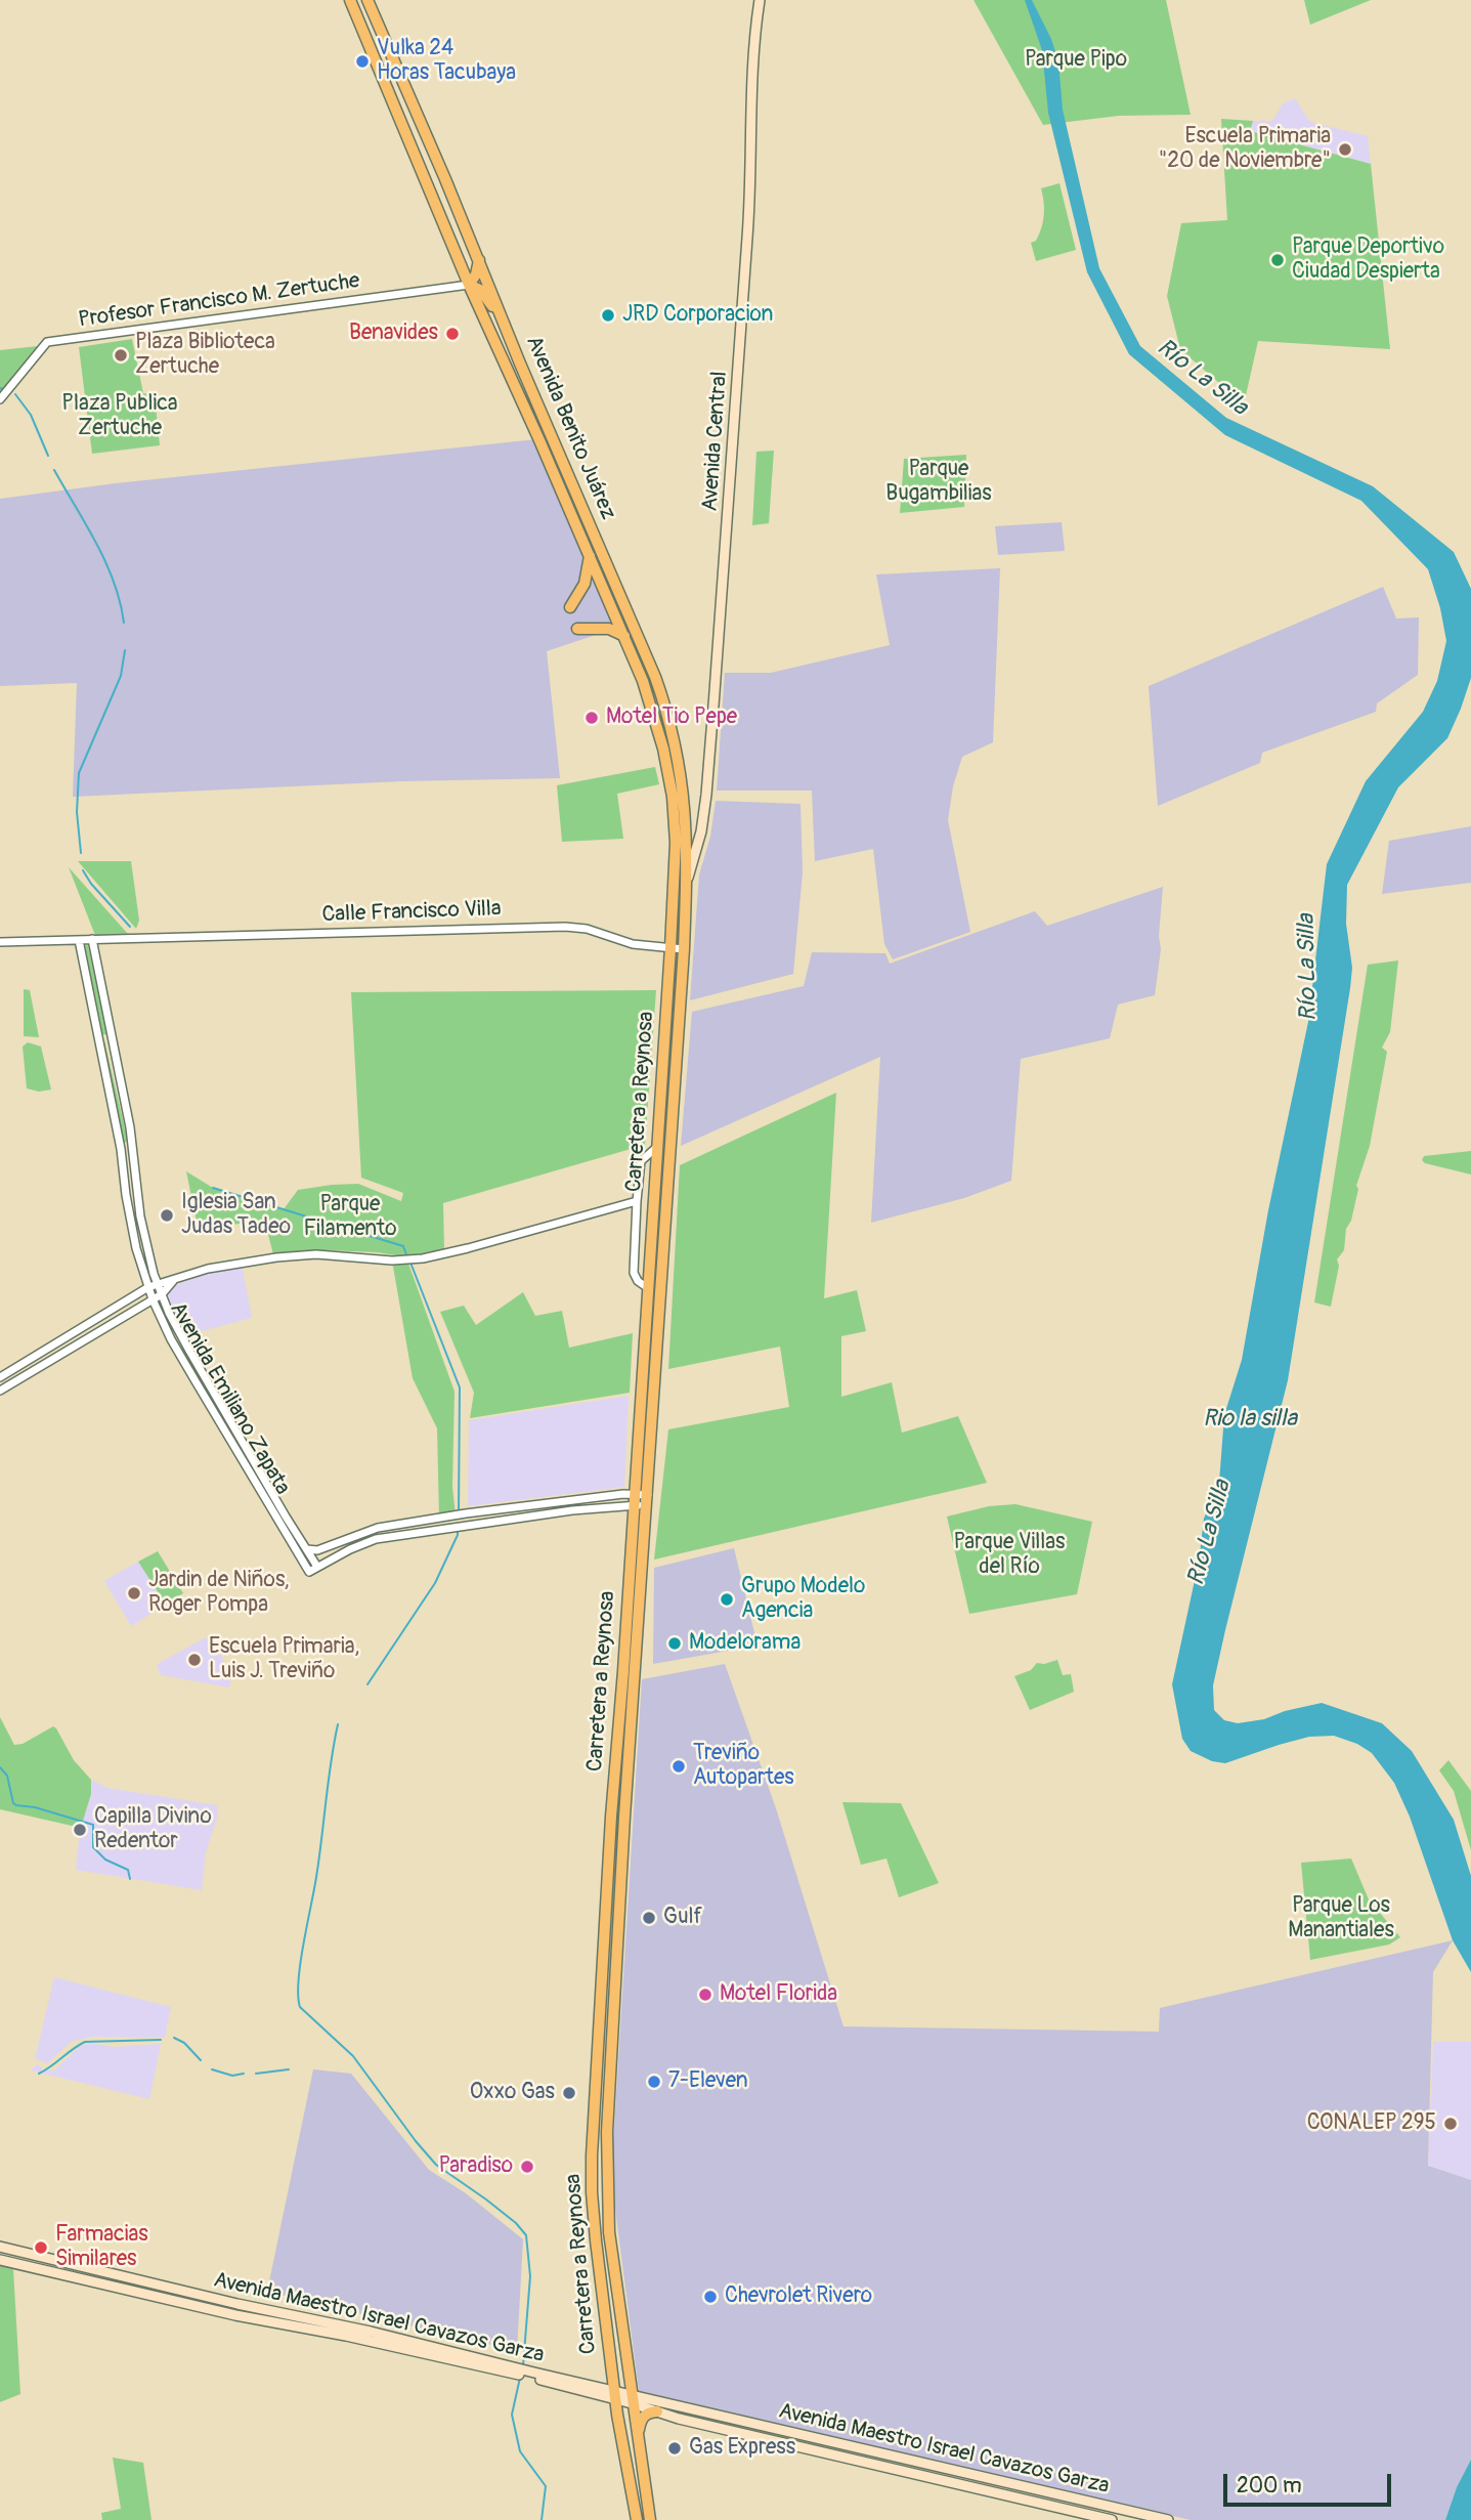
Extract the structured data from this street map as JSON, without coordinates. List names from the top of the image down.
{
  "streets": {
    "main road": [
      "Avenida Benito Juárez",
      "Avenida Central",
      "Carretera a Reynosa",
      "Avenida Maestro Israel Cavazos Garza"
    ],
    "street": ["Profesor Francisco M. Zertuche", "Calle Francisco Villa", "Avenida Emiliano Zapata"]
  },
  "crossings": [
    ["Profesor Francisco M. Zertuche", "Avenida Benito Juárez"],
    ["Avenida Benito Juárez", "Avenida Central"],
    ["Avenida Benito Juárez", "Carretera a Reynosa"],
    ["Avenida Central", "Carretera a Reynosa"],
    ["Calle Francisco Villa", "Carretera a Reynosa"],
    ["Calle Francisco Villa", "Avenida Emiliano Zapata"],
    ["Carretera a Reynosa", "Avenida Maestro Israel Cavazos Garza"]
  ],
  "water": ["Río La Silla", "Rio la silla"],
  "parks": [
    "Parque Pipo",
    "Plaza Publica Zertuche",
    "Parque Bugambilias",
    "Parque Filamento",
    "Parque Villas del Río",
    "Parque Los Manantiales"
  ],
  "places": [
    "Vulka 24 Horas Tacubaya",
    "Escuela Primaria \"20 de Noviembre\"",
    "Parque Deportivo Ciudad Despierta",
    "JRD Corporacion",
    "Benavides",
    "Plaza Biblioteca Zertuche",
    "Motel Tio Pepe",
    "Iglesia San Judas Tadeo",
    "Jardin de Niños, Roger Pompa",
    "Grupo Modelo Agencia",
    "Modelorama",
    "Escuela Primaria, Luis J. Treviño",
    "Treviño Autopartes",
    "Capilla Divino Redentor",
    "Gulf",
    "Motel Florida",
    "7-Eleven",
    "Oxxo Gas",
    "CONALEP 295",
    "Paradiso",
    "Farmacias Similares",
    "Chevrolet Rivero",
    "Gas Express"
  ],
  "scale_bar": "200 m"
}
